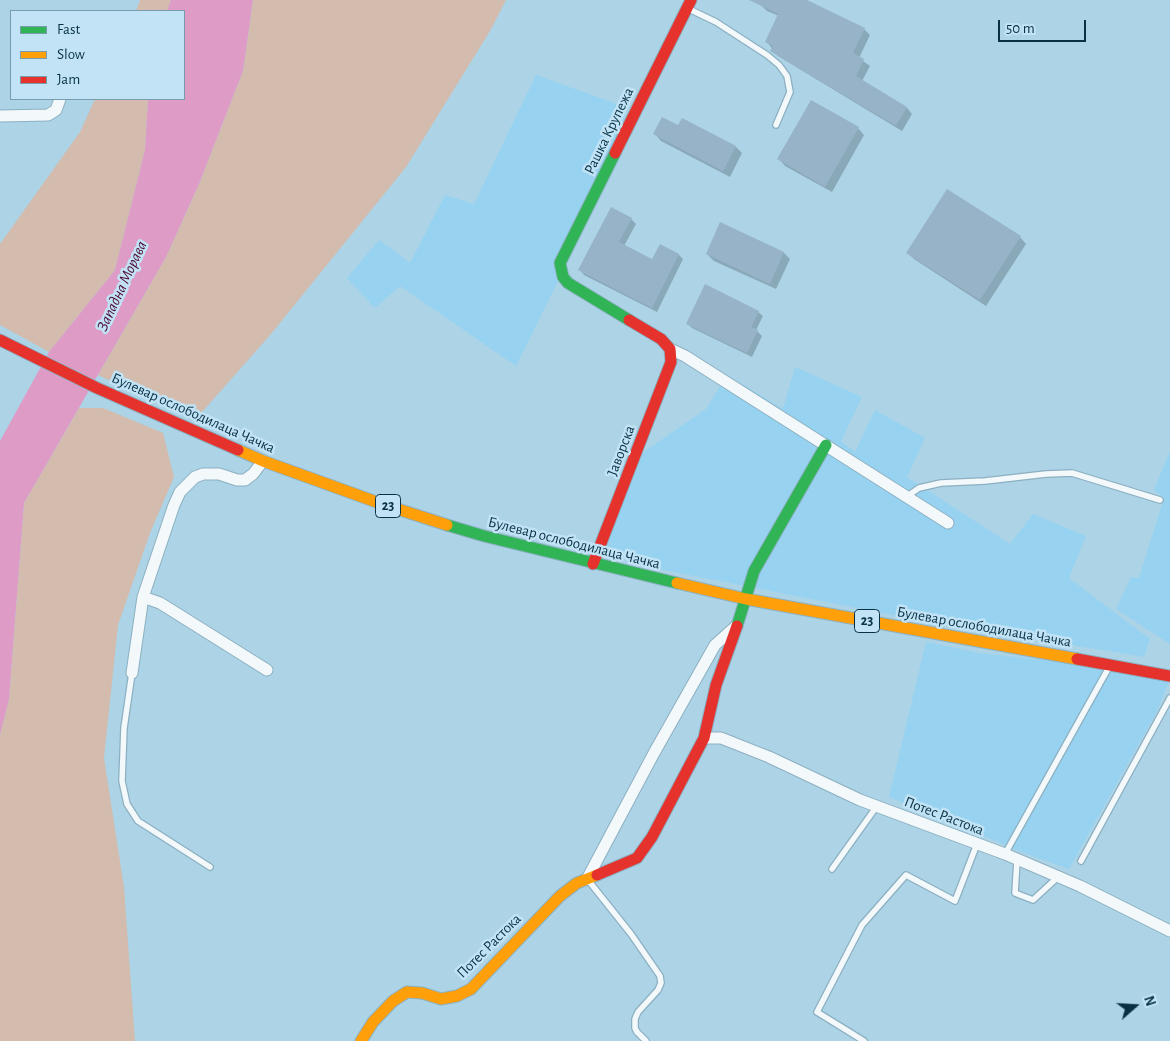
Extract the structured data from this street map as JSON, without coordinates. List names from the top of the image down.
{
  "streets": {
    "street": [
      "Рашка Крупежа",
      "Булевар ослободилаца Чачка",
      "Јаворска",
      "23",
      "Потес Растока"
    ]
  },
  "crossings": [
    ["Рашка Крупежа", "Јаворска"],
    ["Булевар ослободилаца Чачка", "Јаворска"],
    ["Булевар ослободилаца Чачка", "Потес Растока"]
  ],
  "water": ["Западна Морава"],
  "legend": ["Fast", "Slow", "Jam"],
  "scale_bar": "50 m",
  "north": "right"
}
